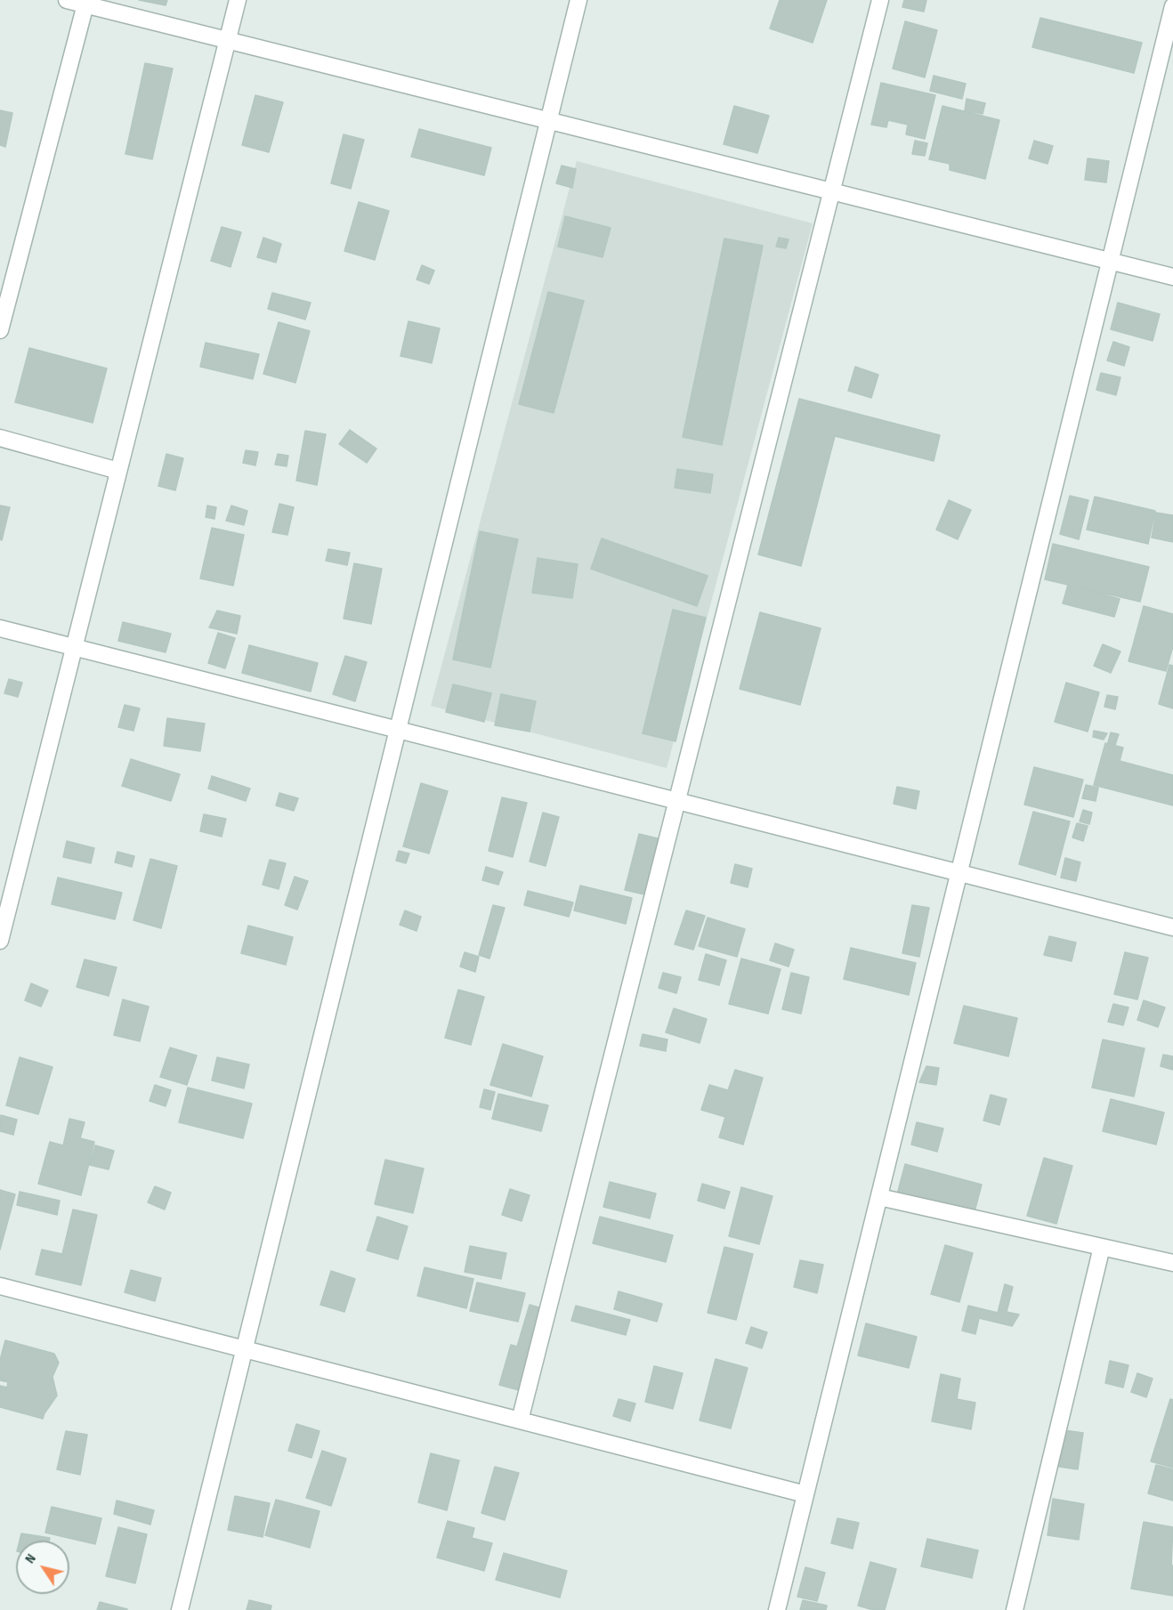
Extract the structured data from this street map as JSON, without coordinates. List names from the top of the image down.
{
  "north": "top left"
}
